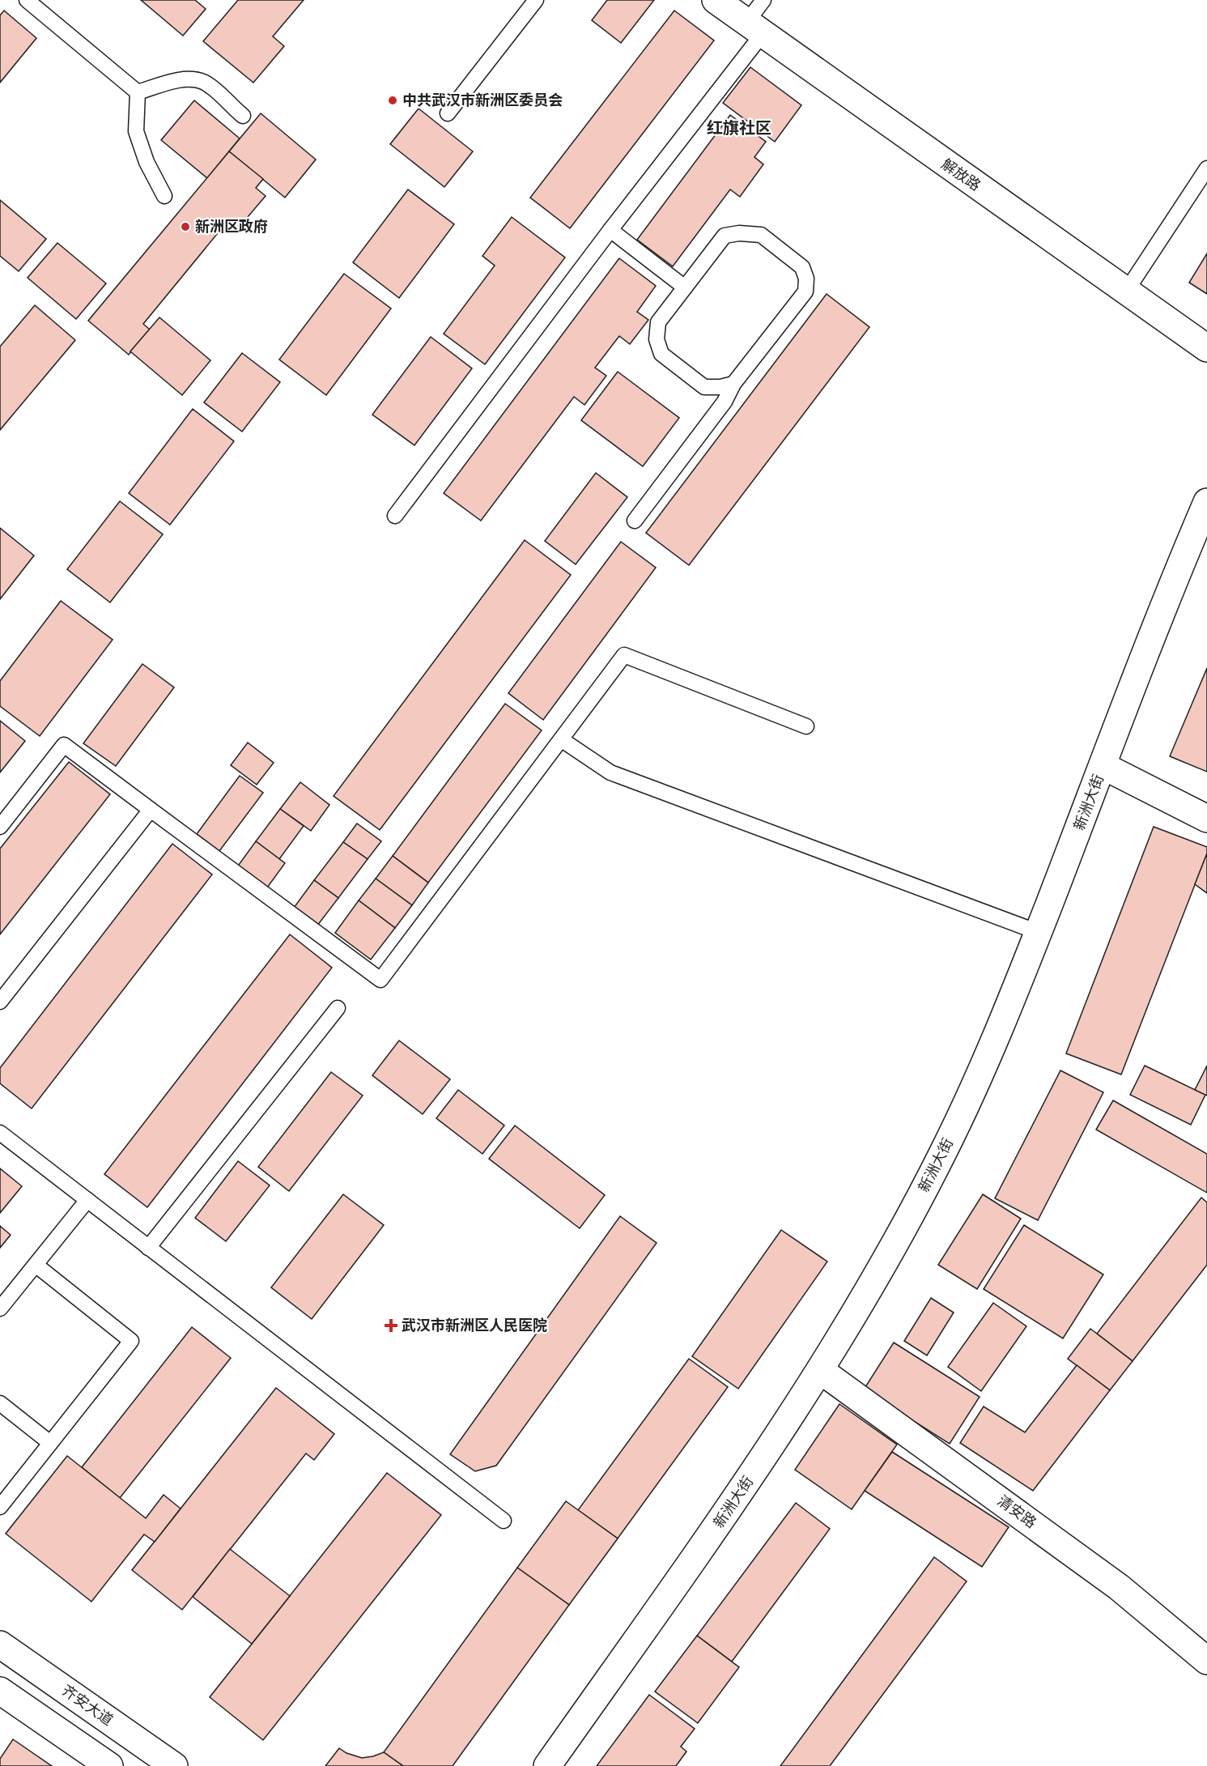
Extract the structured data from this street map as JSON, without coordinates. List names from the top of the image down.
{
  "streets": {
    "main road": [
      "解放路",
      "新洲大街",
      "清安路",
      "齐安大道"
    ]
  },
  "crossings": [
    ["新洲大街", "清安路"]
  ],
  "districts": ["红旗社区"],
  "places": {
    "other": ["中共武汉市新洲区委员会", "新洲区政府"],
    "health": ["武汉市新洲区人民医院"]
  }
}
